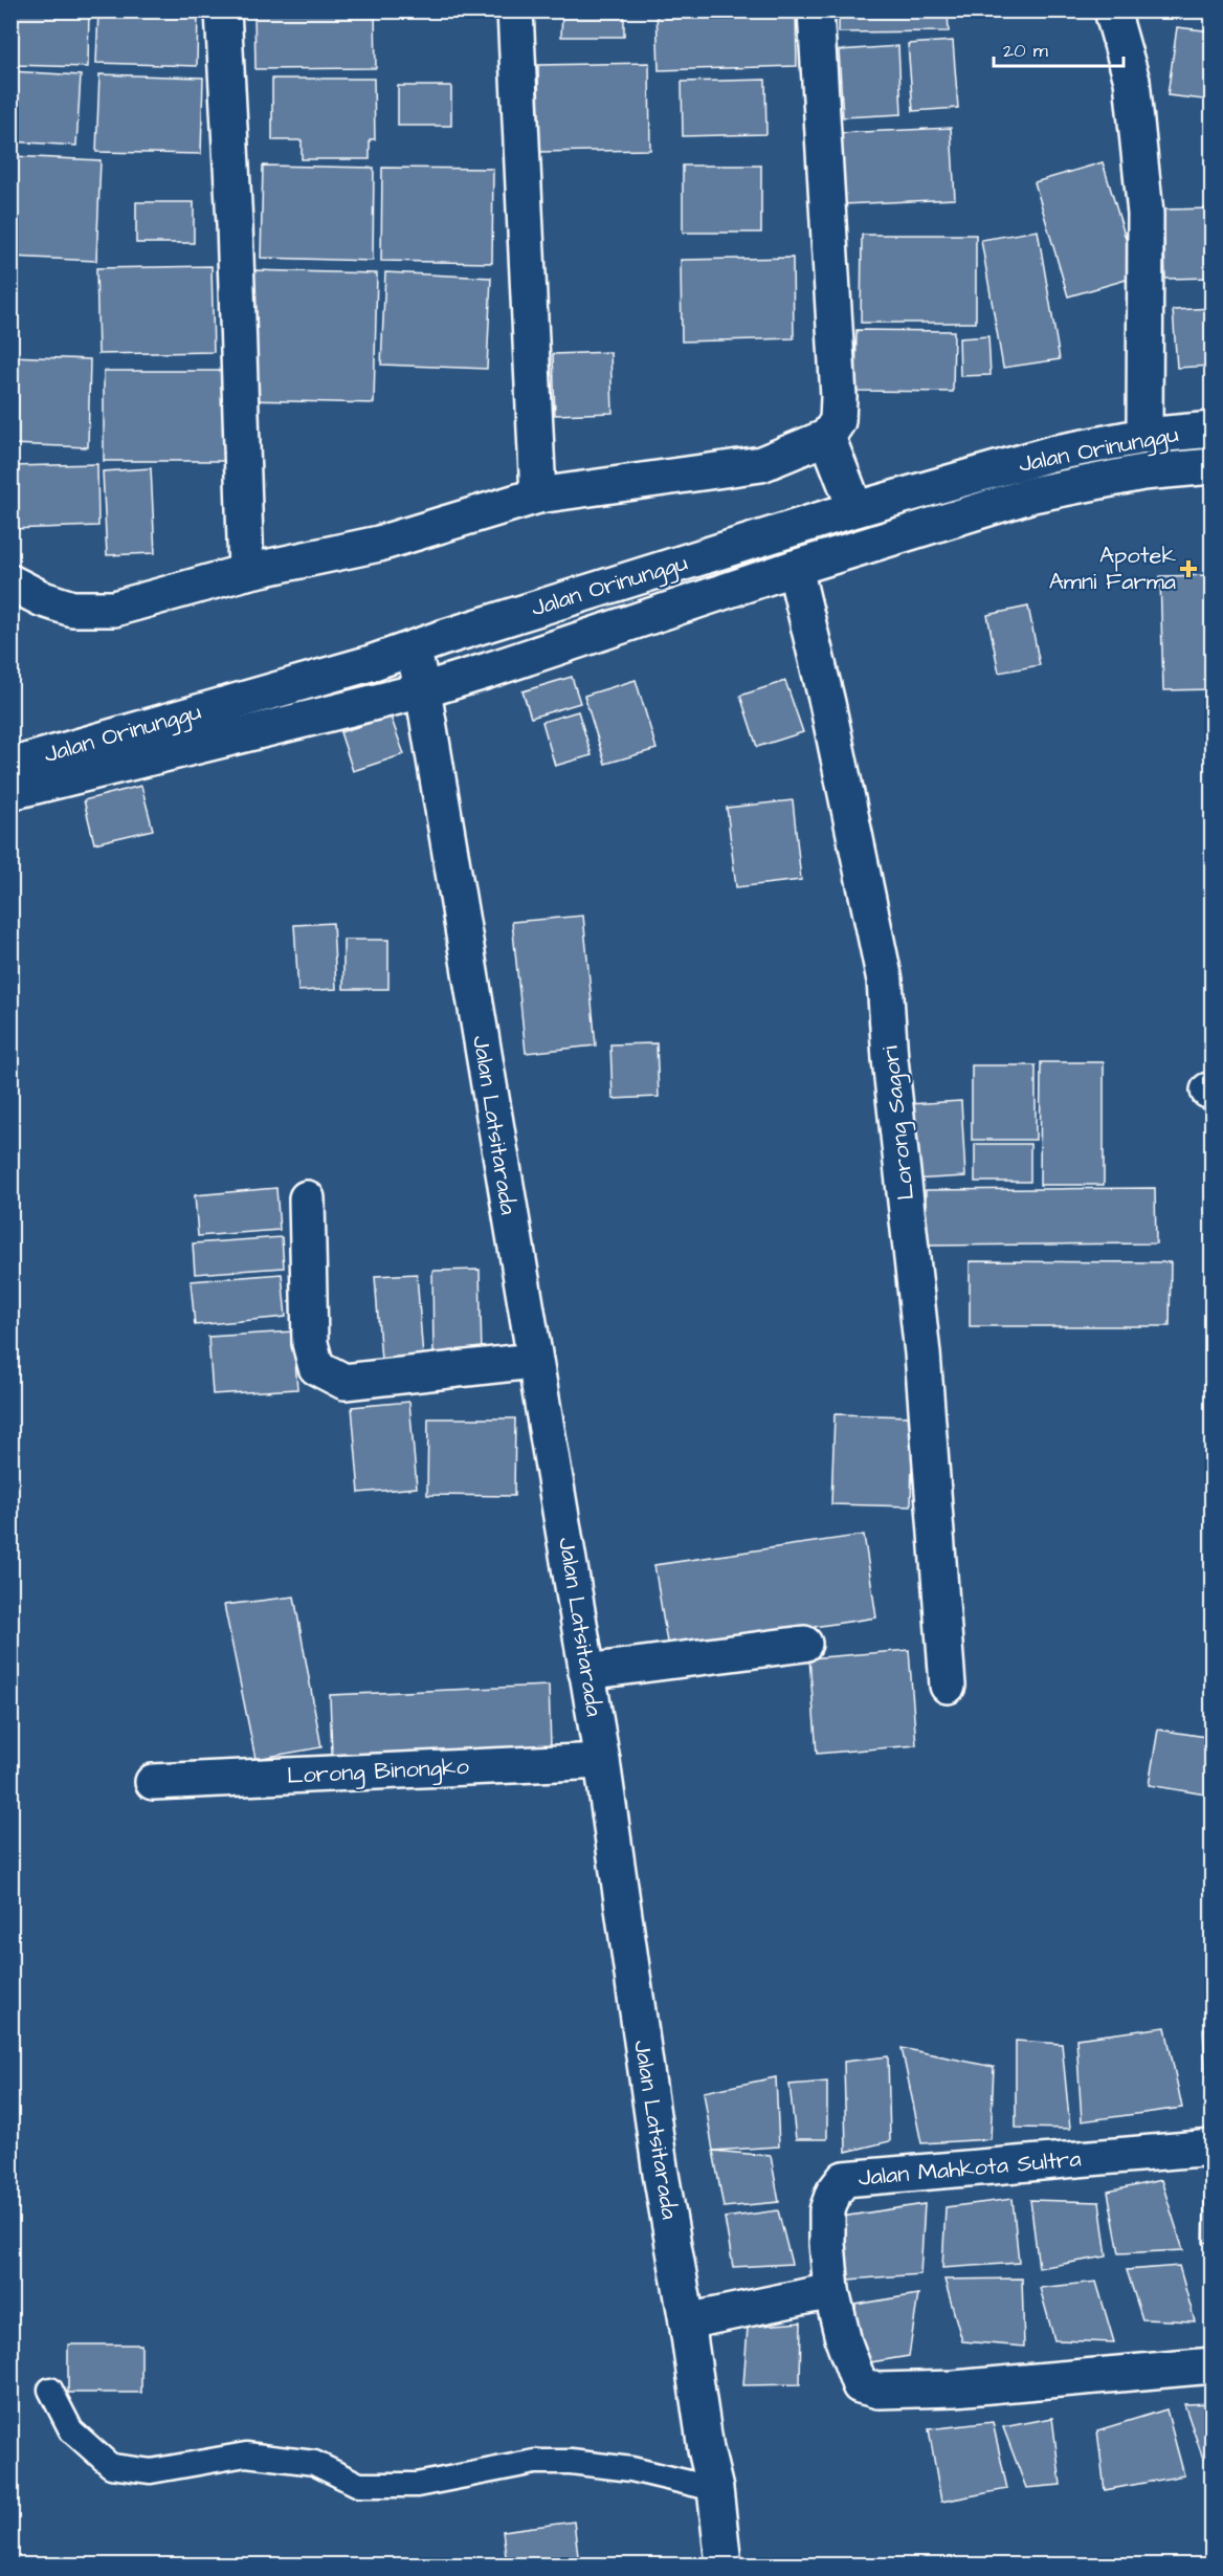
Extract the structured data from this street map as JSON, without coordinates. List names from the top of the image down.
{
  "streets": {
    "street": [
      "Jalan Orinunggu",
      "Lorong Sagori",
      "Jalan Latsitarada",
      "Lorong Binongko",
      "Jalan Mahkota Sultra"
    ]
  },
  "crossings": [
    ["Jalan Orinunggu", "Lorong Sagori"],
    ["Jalan Orinunggu", "Jalan Latsitarada"],
    ["Jalan Latsitarada", "Lorong Binongko"]
  ],
  "places": {
    "health": ["Apotek Amni Farma"]
  },
  "scale_bar": "20 m"
}
